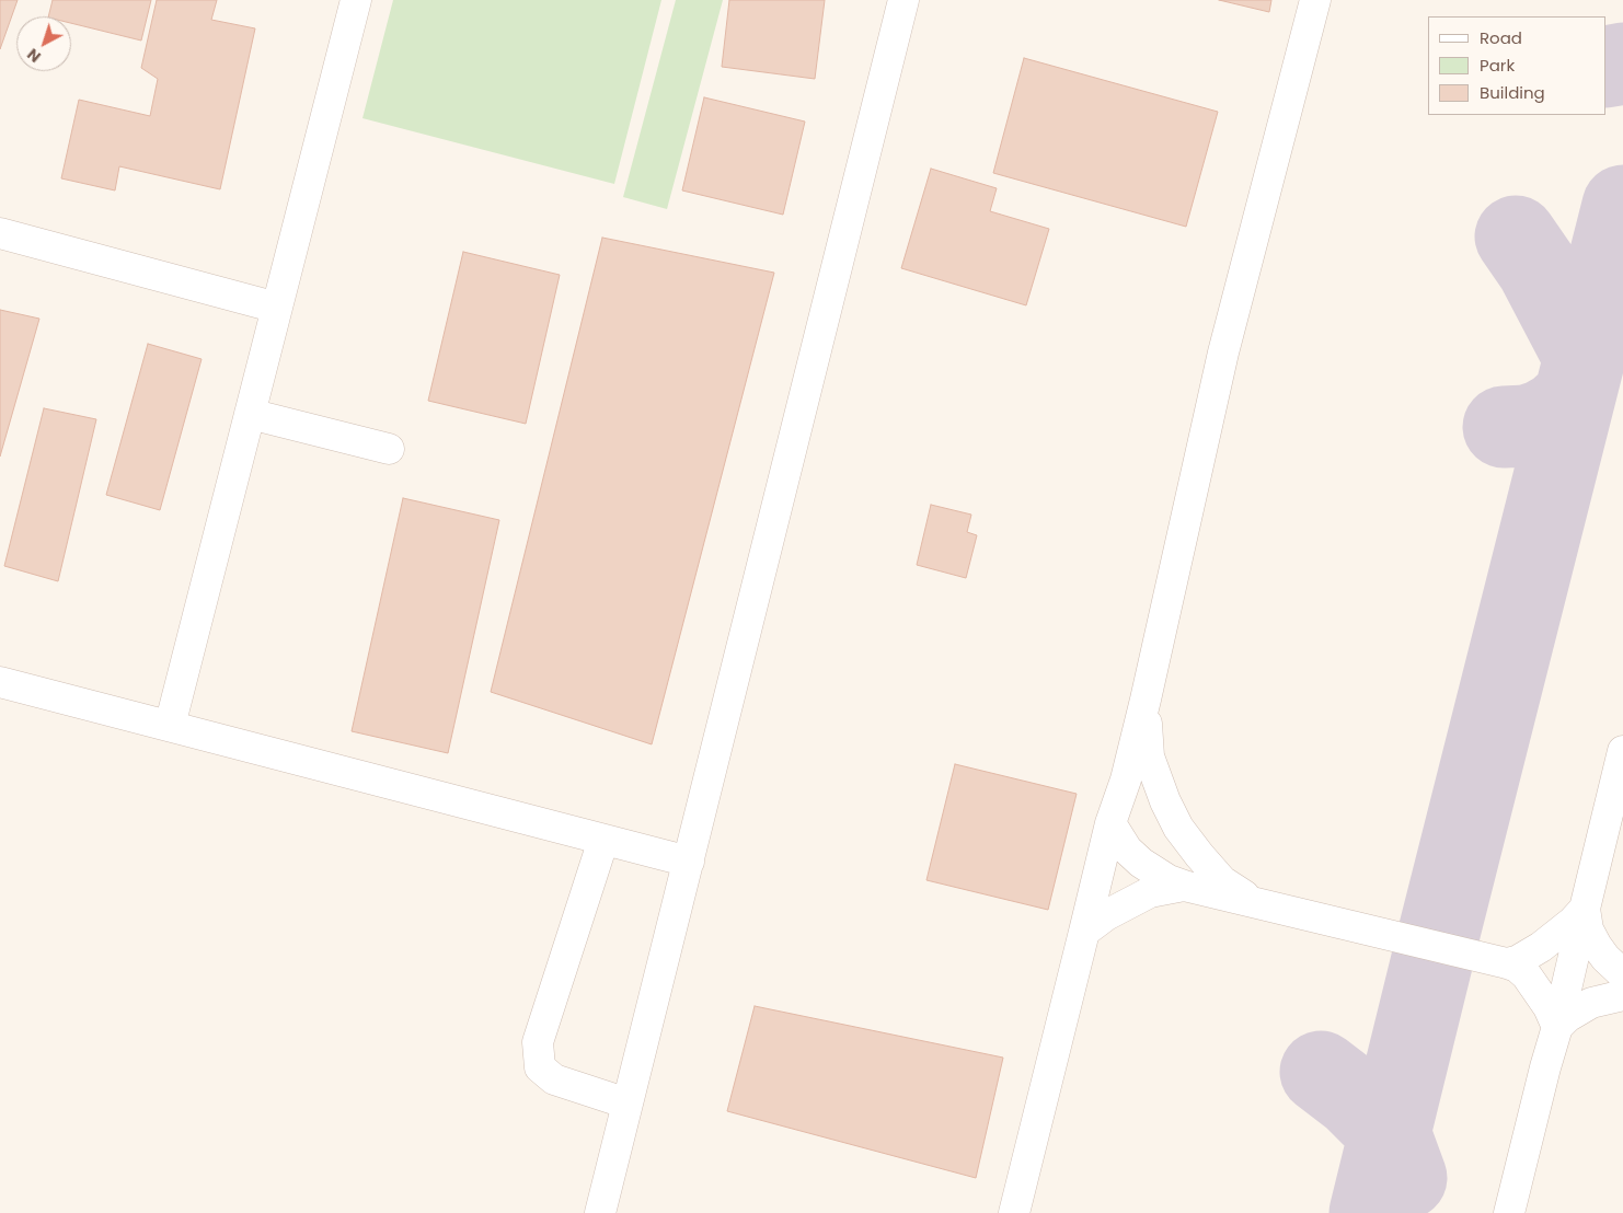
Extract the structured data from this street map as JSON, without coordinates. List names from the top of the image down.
{
  "legend": ["Road", "Park", "Building"],
  "north": "bottom left"
}
